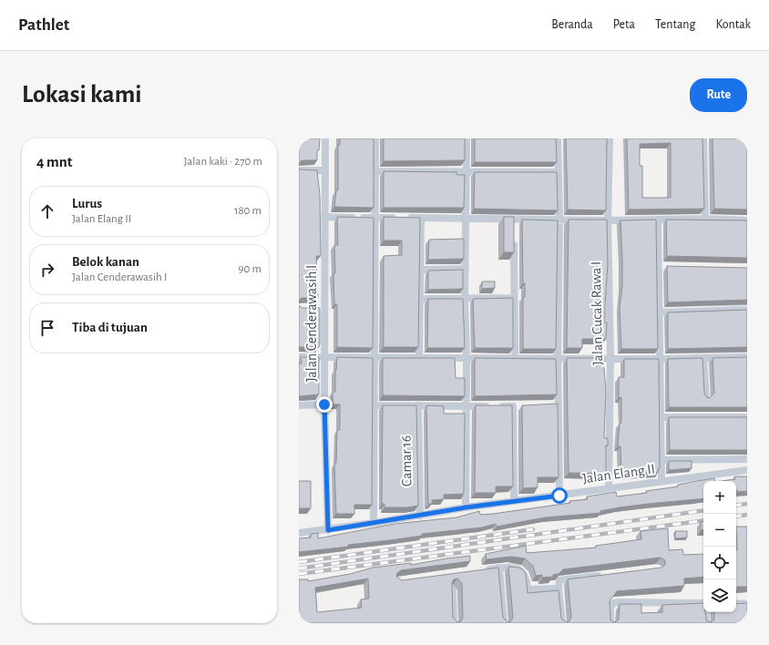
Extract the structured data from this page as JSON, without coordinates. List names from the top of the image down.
{
  "streets": {
    "street": [
      "Jalan Cucak Rawa I",
      "Jalan Cenderawasih I",
      "Camar 16",
      "Jalan Elang II"
    ]
  },
  "crossings": [
    ["Jalan Cucak Rawa I", "Jalan Elang II"],
    ["Jalan Cenderawasih I", "Jalan Elang II"],
    ["Camar 16", "Jalan Elang II"]
  ],
  "page": {
    "header": "Pathlet",
    "nav": [
      "Beranda",
      "Peta",
      "Tentang",
      "Kontak"
    ],
    "buttons": "Rute",
    "title": "Lokasi kami",
    "heading": ["4 mnt", "Jalan kaki · 270 m"],
    "list": [
      ["Lurus", "Jalan Elang II", "180 m"],
      ["Belok kanan", "Jalan Cenderawasih I", "90 m"],
      "Tiba di tujuan"
    ],
    "map_buttons": ["+", "−"]
  }
}
